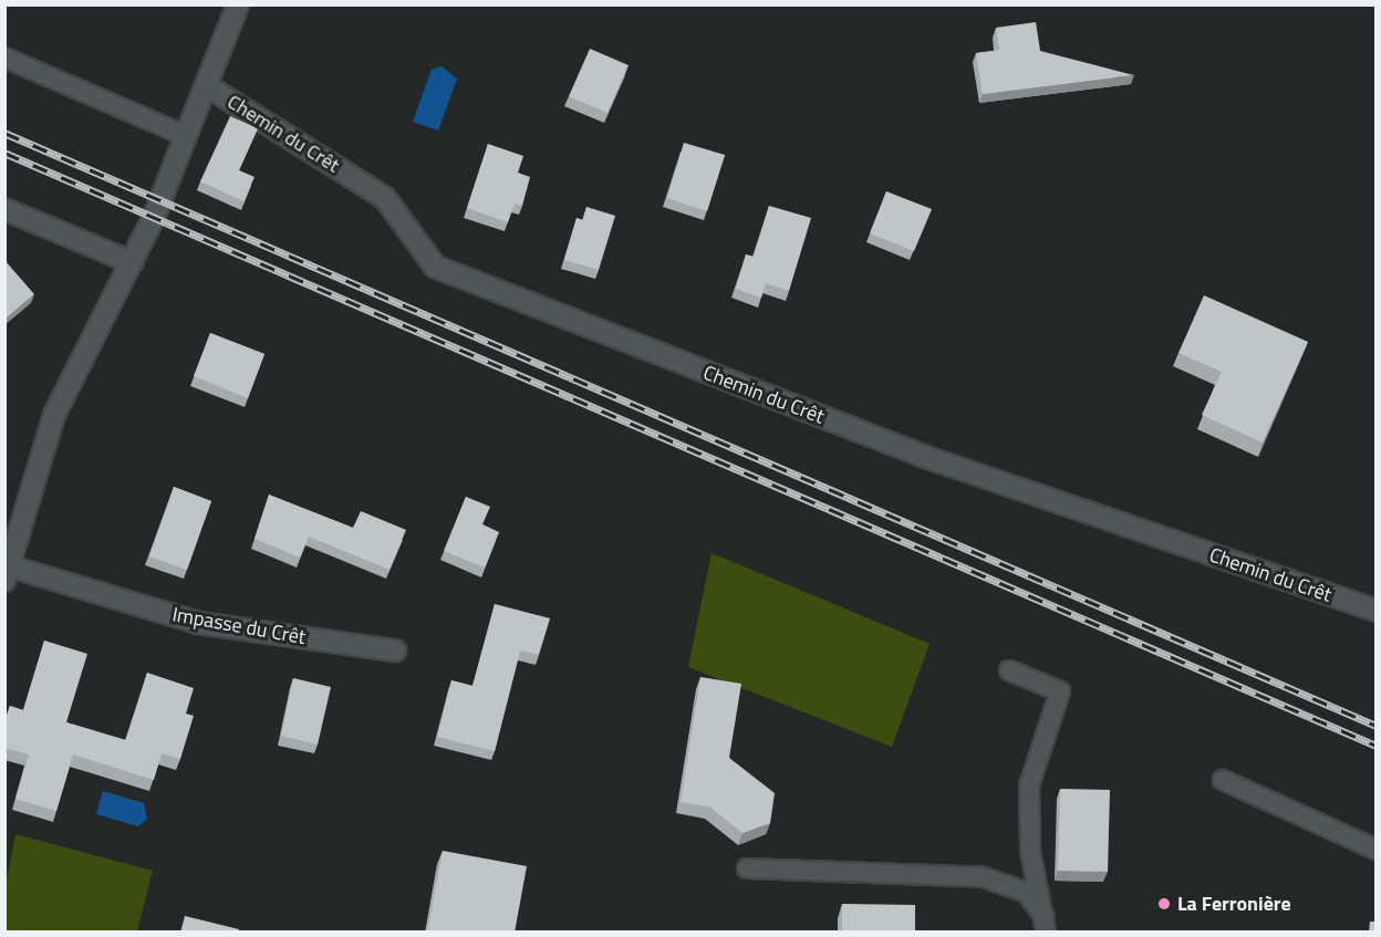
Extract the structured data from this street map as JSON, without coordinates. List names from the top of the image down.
{
  "streets": {
    "street": ["Chemin du Crêt", "Impasse du Crêt"]
  },
  "places": ["La Ferronière"]
}
